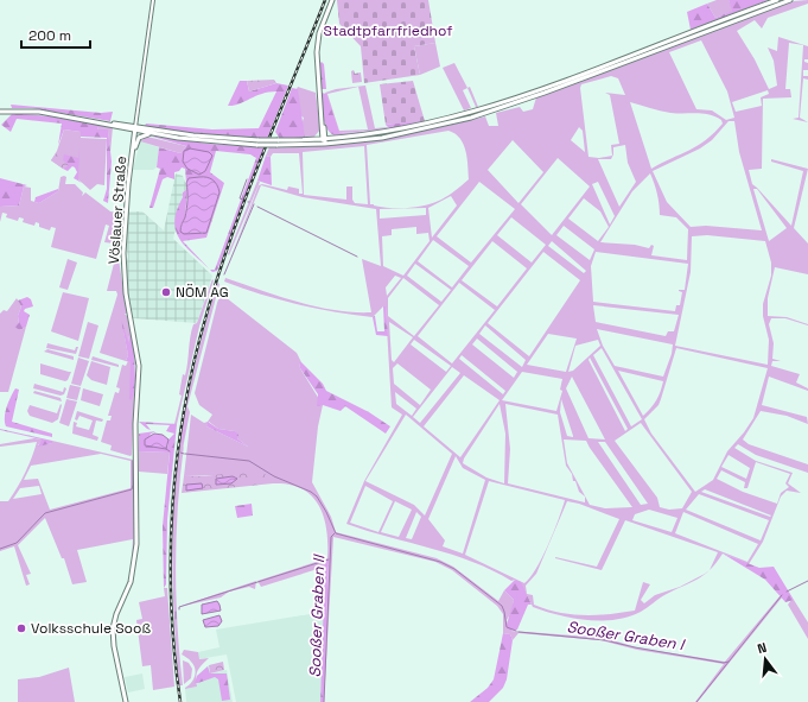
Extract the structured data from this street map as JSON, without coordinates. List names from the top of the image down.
{
  "streets": {
    "main road": ["Vöslauer Straße"]
  },
  "water": ["Sooßer Graben II", "Sooßer Graben I"],
  "parks": ["Stadtpfarrfriedhof"],
  "places": ["NÖM AG", "Volksschule Sooß"],
  "scale_bar": "200 m",
  "north": "top"
}
